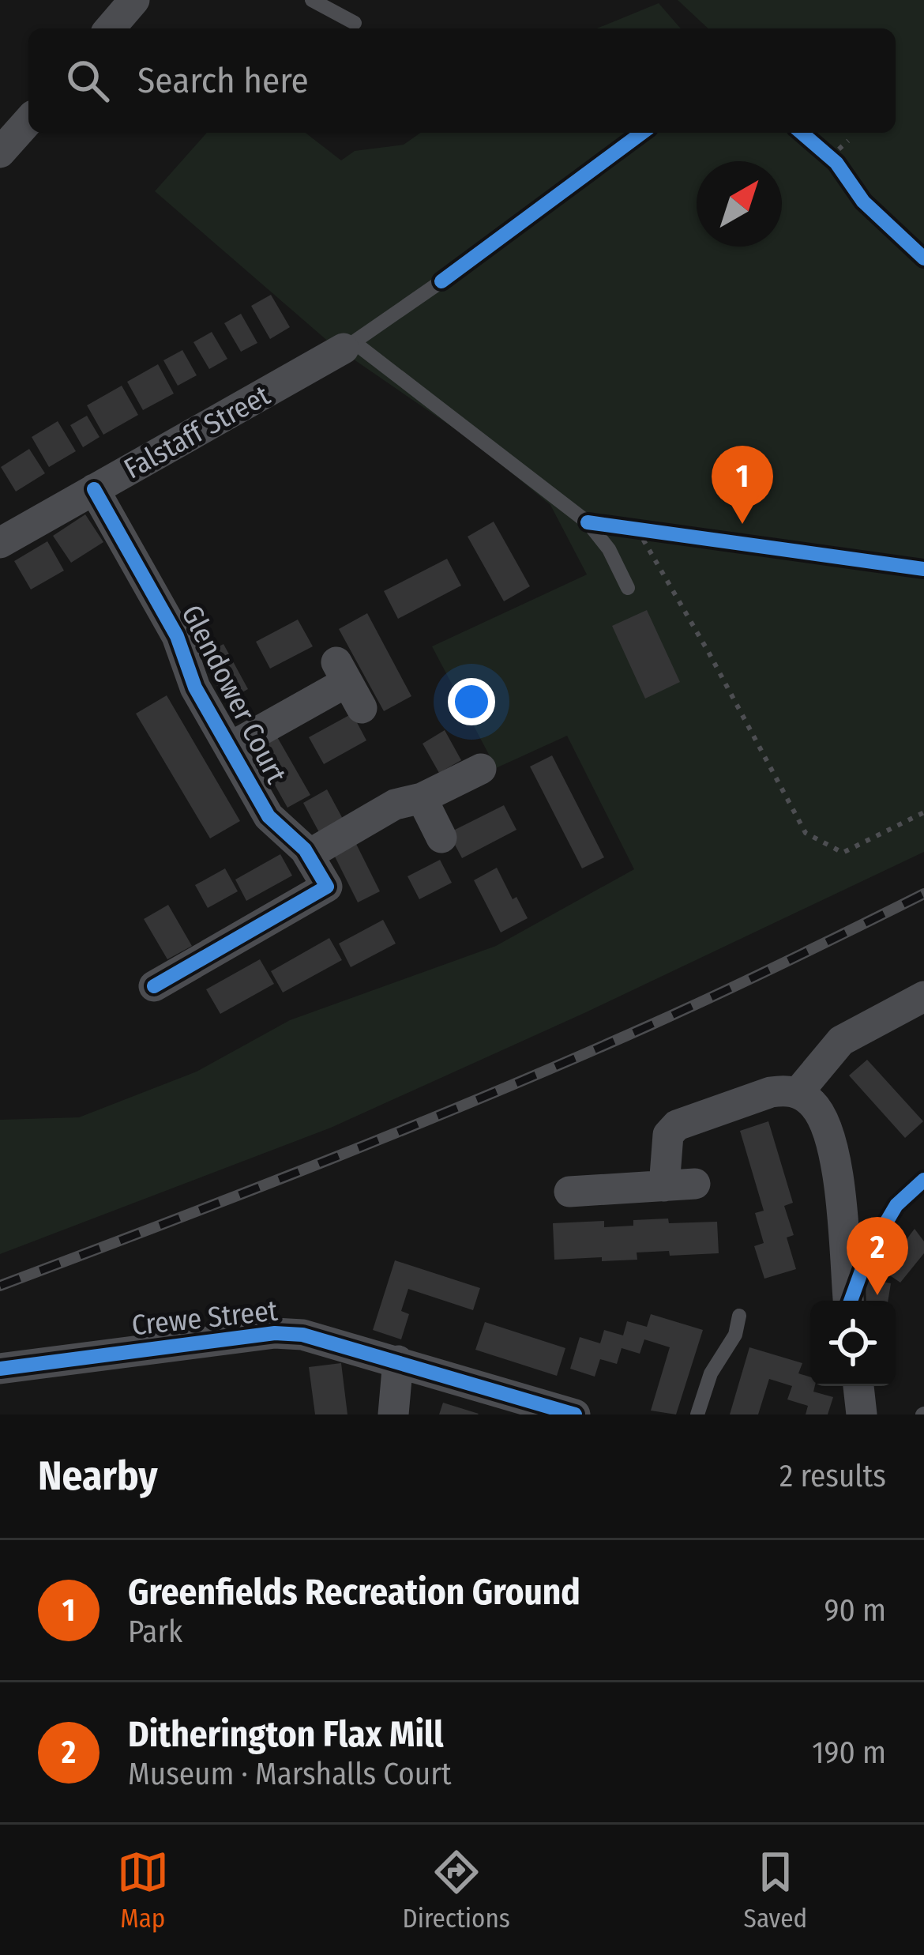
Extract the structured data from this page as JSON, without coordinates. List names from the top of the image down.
{
  "streets": {
    "street": ["Falstaff Street", "Glendower Court", "Crewe Street"]
  },
  "crossings": [
    ["Falstaff Street", "Glendower Court"]
  ],
  "north": "top right",
  "page": {
    "search": "Search here",
    "pins": ["1", "2"],
    "heading": ["Nearby", "2 results"],
    "list": [
      {
        "mark": "1",
        "name": "Greenfields Recreation Ground",
        "note": "Park",
        "value": "90 m"
      },
      {
        "mark": "2",
        "name": "Ditherington Flax Mill",
        "note": "Museum · Marshalls Court",
        "value": "190 m"
      }
    ],
    "nav": ["Map", "Directions", "Saved"]
  }
}
